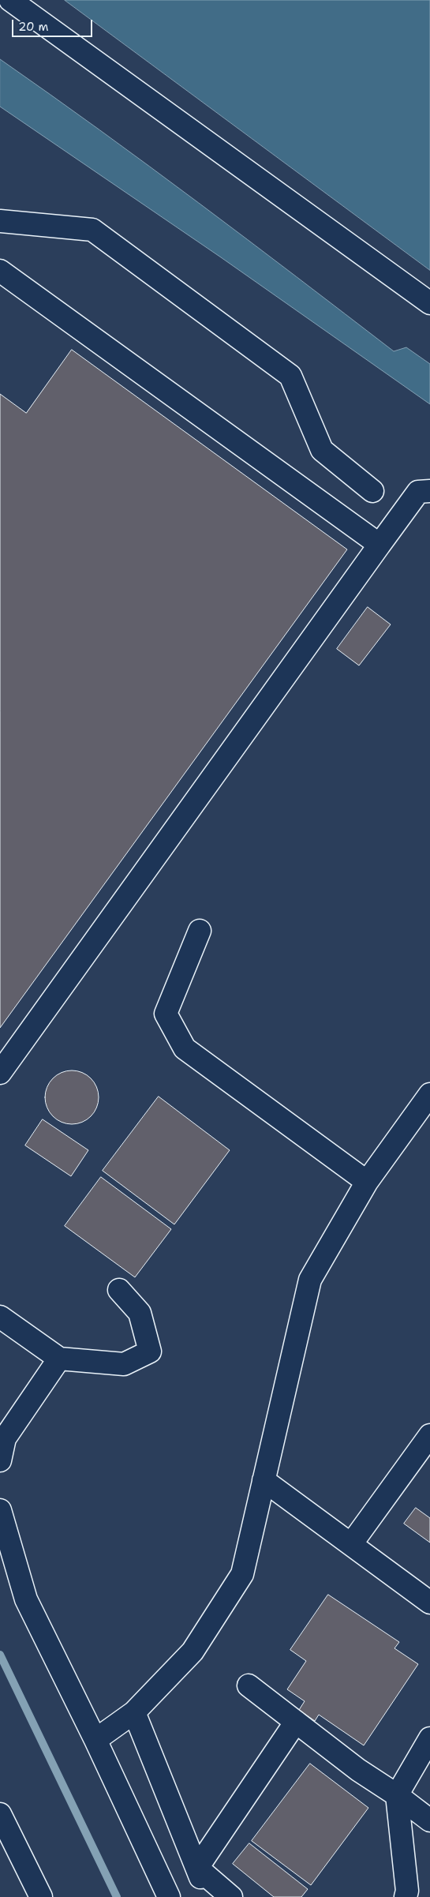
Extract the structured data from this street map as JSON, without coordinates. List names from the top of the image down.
{
  "scale_bar": "20 m"
}
